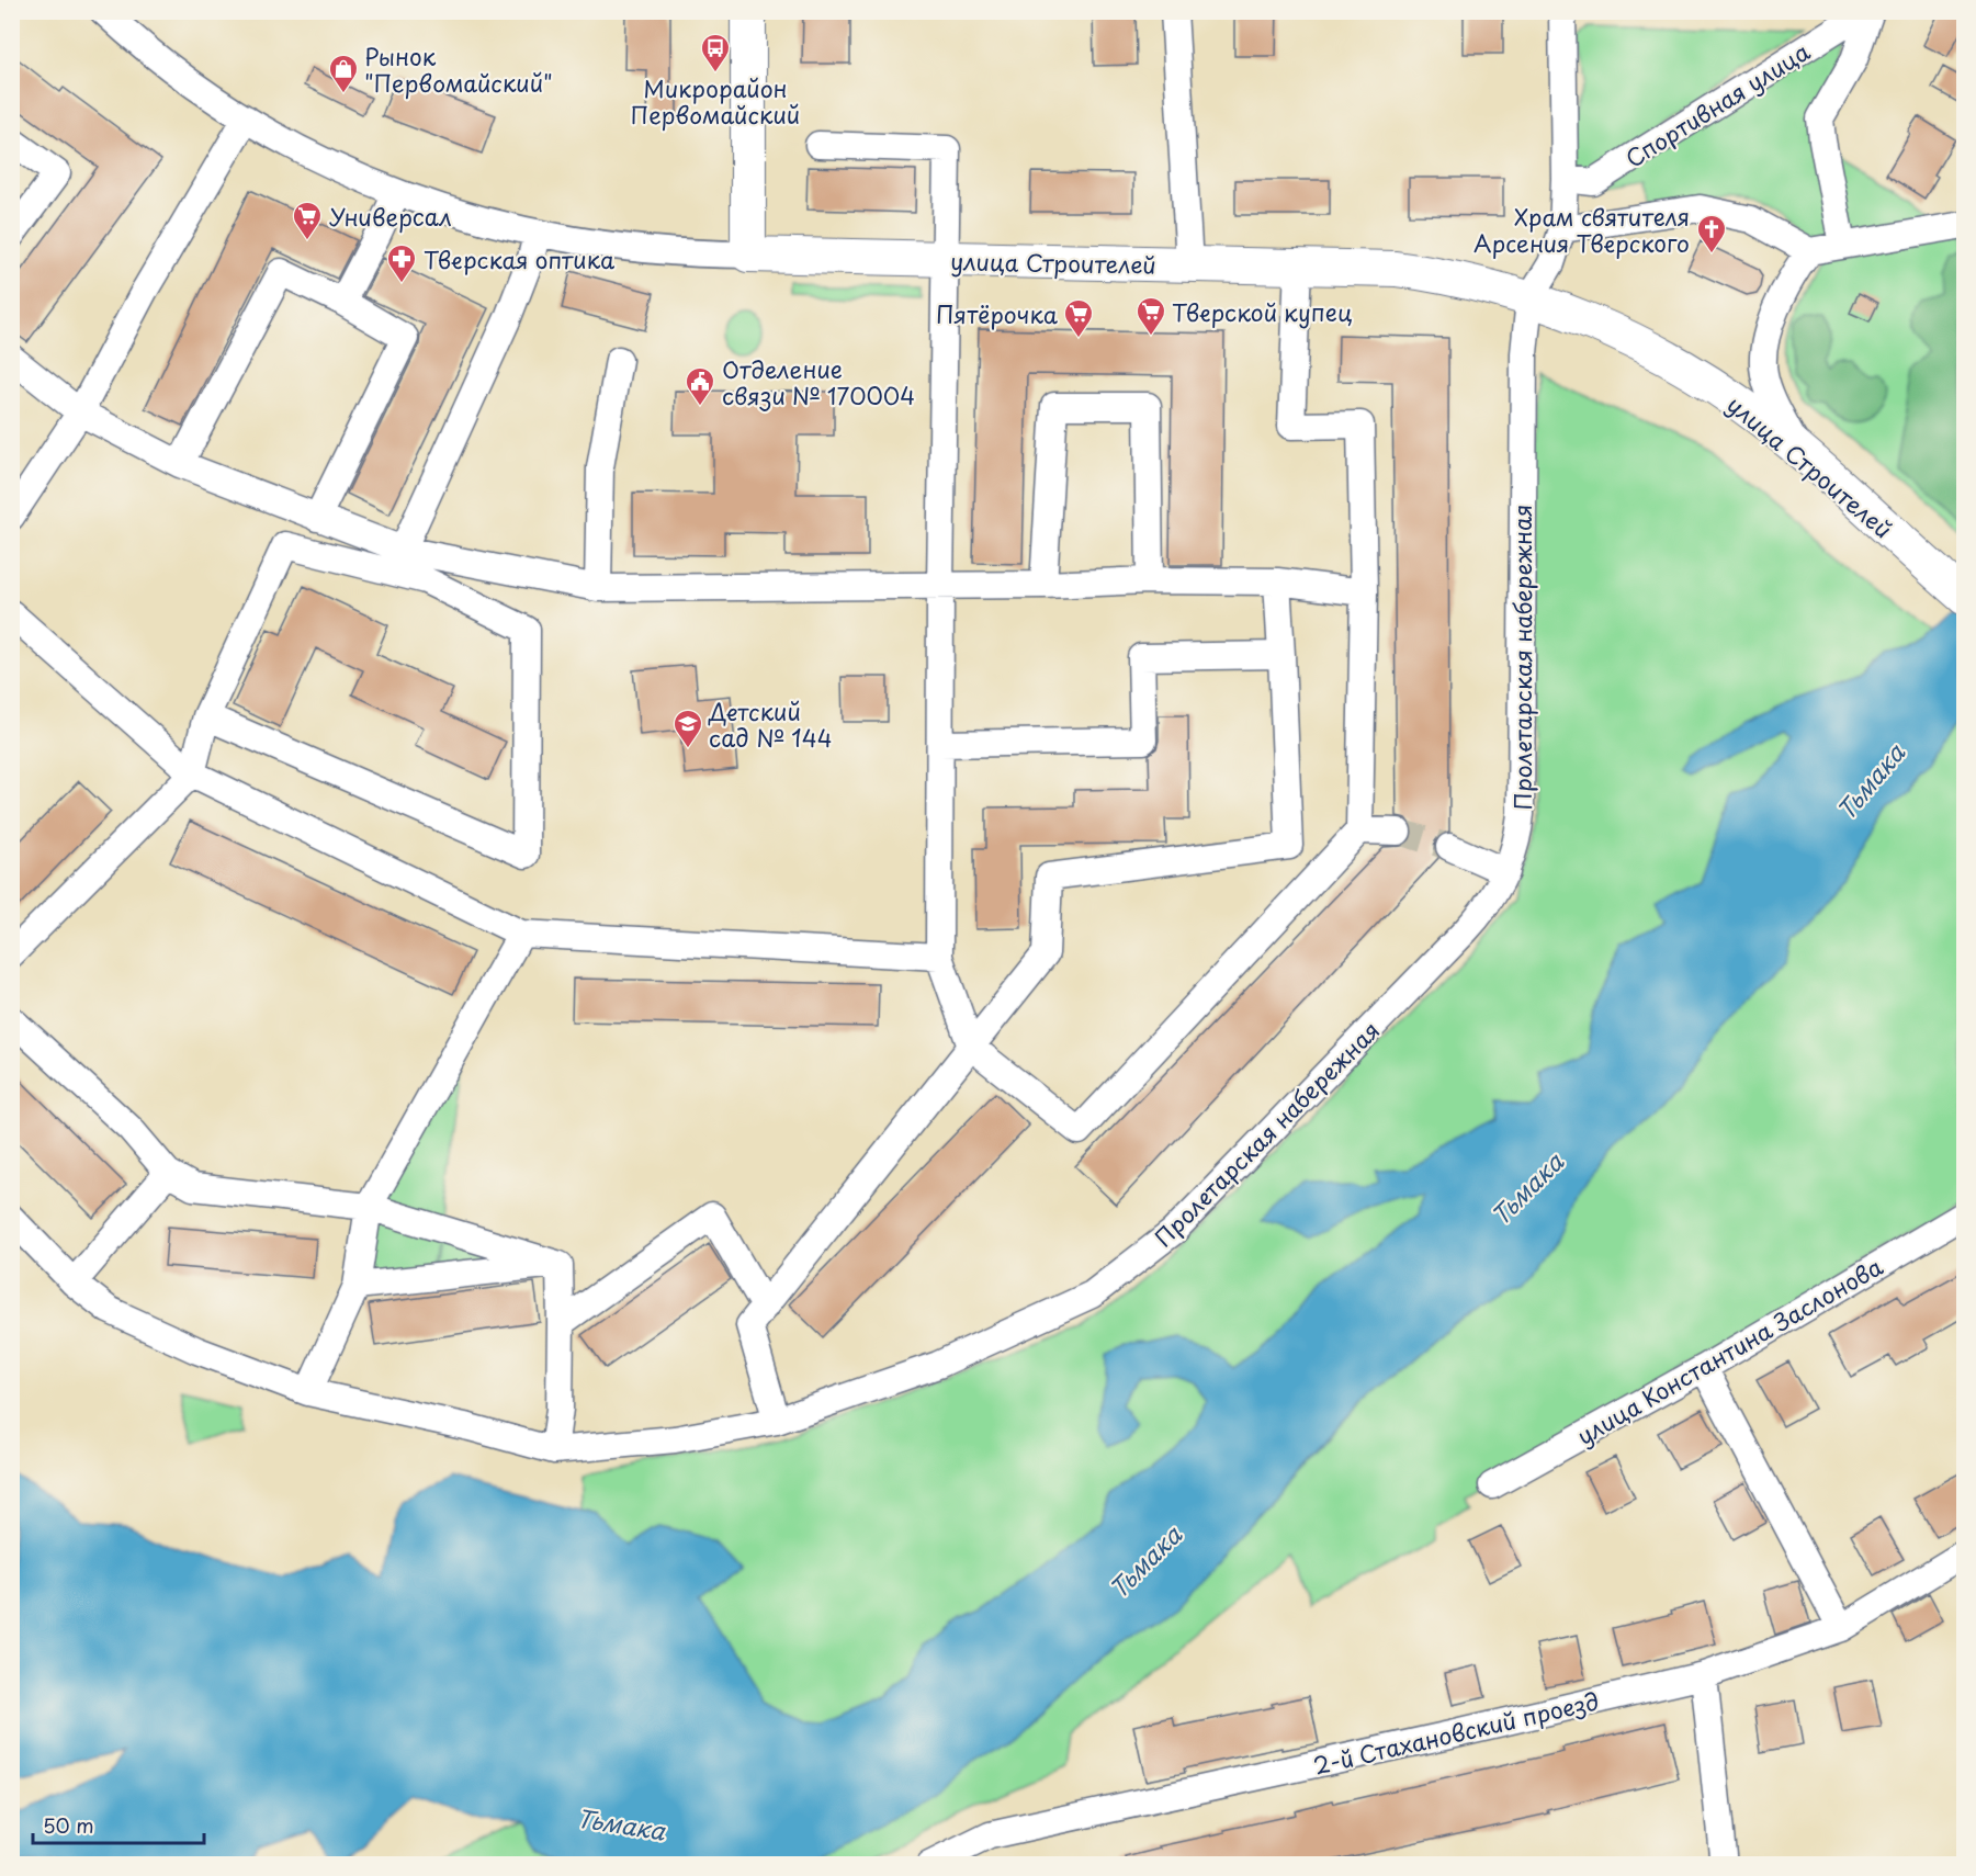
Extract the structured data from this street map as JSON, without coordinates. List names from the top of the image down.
{
  "streets": {
    "main road": ["улица Строителей"],
    "street": [
      "Спортивная улица",
      "Пролетарская набережная",
      "улица Константина Заслонова",
      "2-й Стахановский проезд"
    ]
  },
  "crossings": [
    ["улица Строителей", "Пролетарская набережная"]
  ],
  "water": ["Тьмака"],
  "places": {
    "bus stop": ["Микрорайон Первомайский"],
    "shop": ["Рынок \"Первомайский\""],
    "supermarket": ["Универсал", "Тверской купец", "Пятёрочка"],
    "church": ["Храм святителя Арсения Тверского"],
    "pharmacy": ["Тверская оптика"],
    "public building": ["Отделение связи № 170004"],
    "school or university": ["Детский сад № 144"]
  },
  "scale_bar": "50 m"
}
